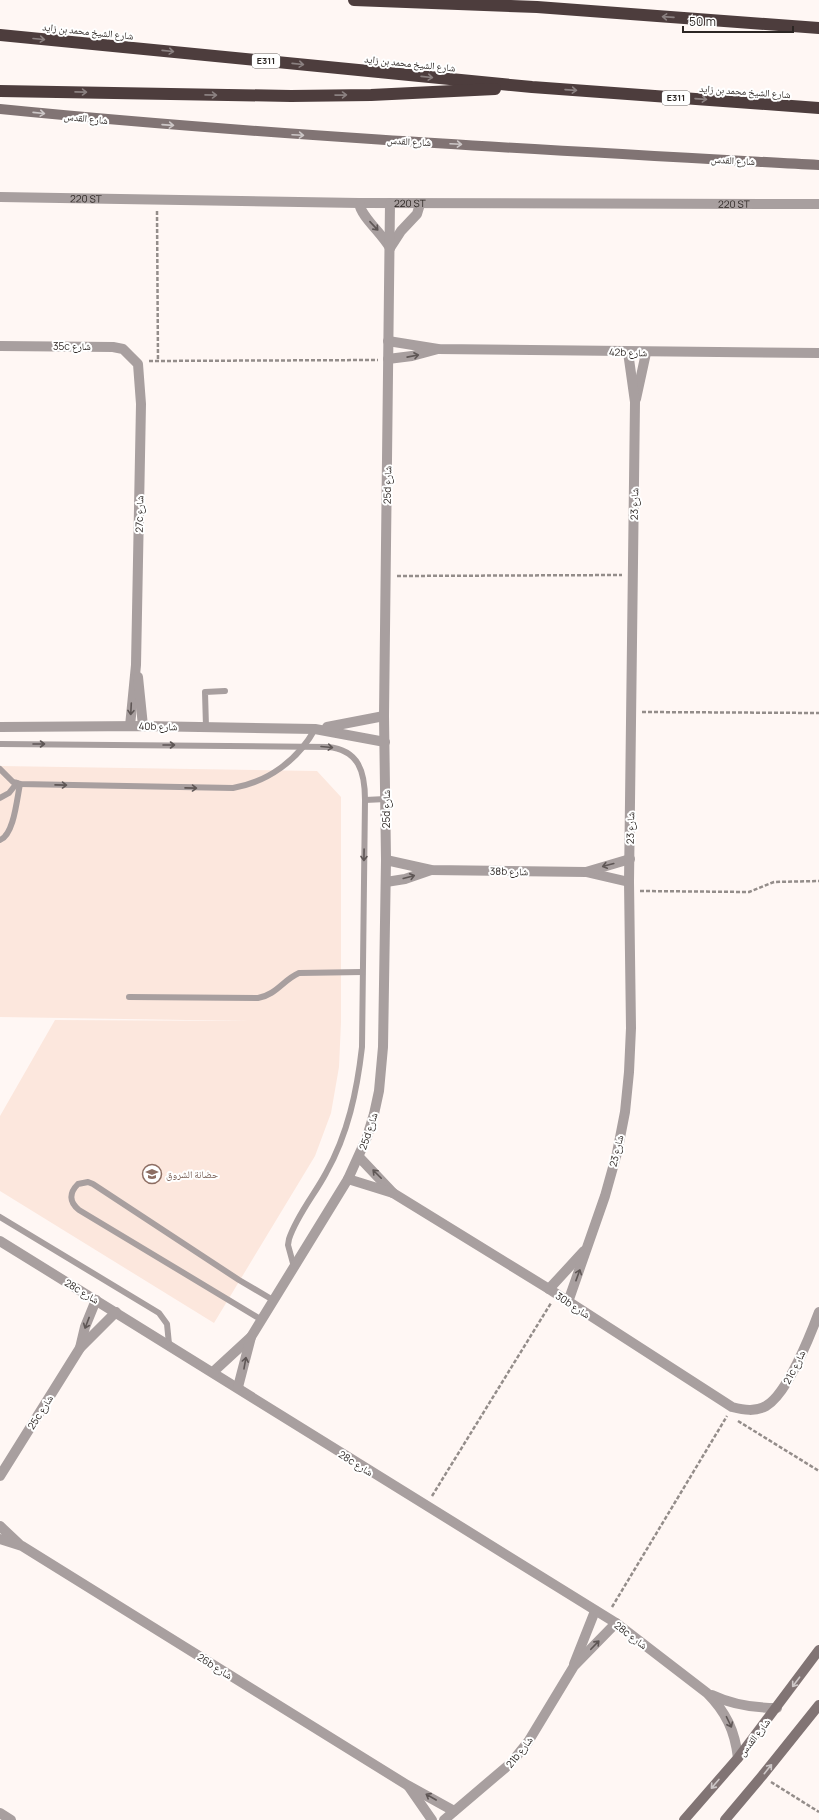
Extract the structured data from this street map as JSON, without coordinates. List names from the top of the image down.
{
  "streets": {
    "highway": ["شارع الشيخ محمد بن زايد", "E311"],
    "main road": ["شارع القدس"],
    "street": [
      "220 ST",
      "35c شارع",
      "42b شارع",
      "25d شارع",
      "شارع 23",
      "27c شارع",
      "40b شارع",
      "38b شارع",
      "28c شارع",
      "30b شارع",
      "21c شارع",
      "25c شارع",
      "26b شارع",
      "21b شارع"
    ]
  },
  "crossings": [
    ["شارع القدس", "28c شارع"],
    ["220 ST", "25d شارع"],
    ["35c شارع", "27c شارع"],
    ["42b شارع", "25d شارع"],
    ["42b شارع", "شارع 23"],
    ["25d شارع", "40b شارع"],
    ["25d شارع", "38b شارع"],
    ["25d شارع", "28c شارع"],
    ["25d شارع", "30b شارع"],
    ["شارع 23", "38b شارع"],
    ["شارع 23", "30b شارع"],
    ["27c شارع", "40b شارع"],
    ["28c شارع", "25c شارع"],
    ["28c شارع", "21b شارع"],
    ["30b شارع", "21c شارع"],
    ["26b شارع", "21b شارع"]
  ],
  "places": {
    "school or university": ["حضانة الشروق"]
  },
  "scale_bar": "50 m"
}
